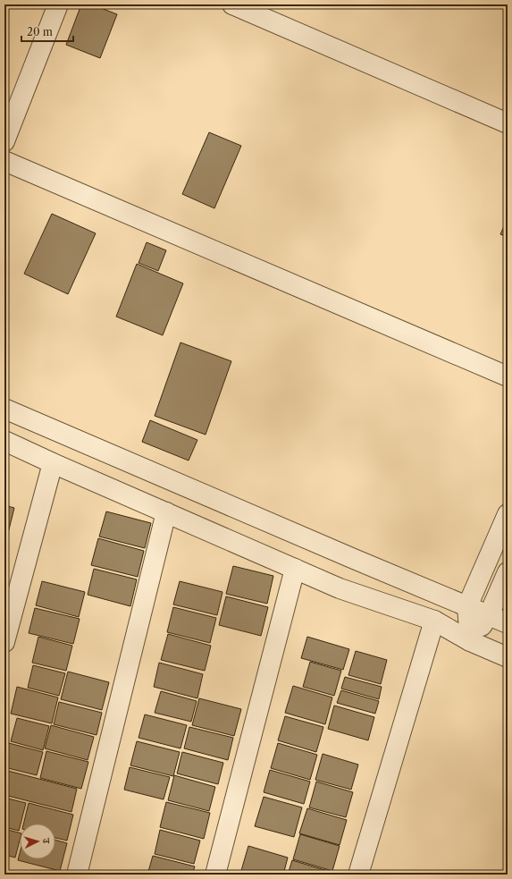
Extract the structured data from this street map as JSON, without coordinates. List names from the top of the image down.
{
  "scale_bar": "20 m",
  "north": "right"
}
